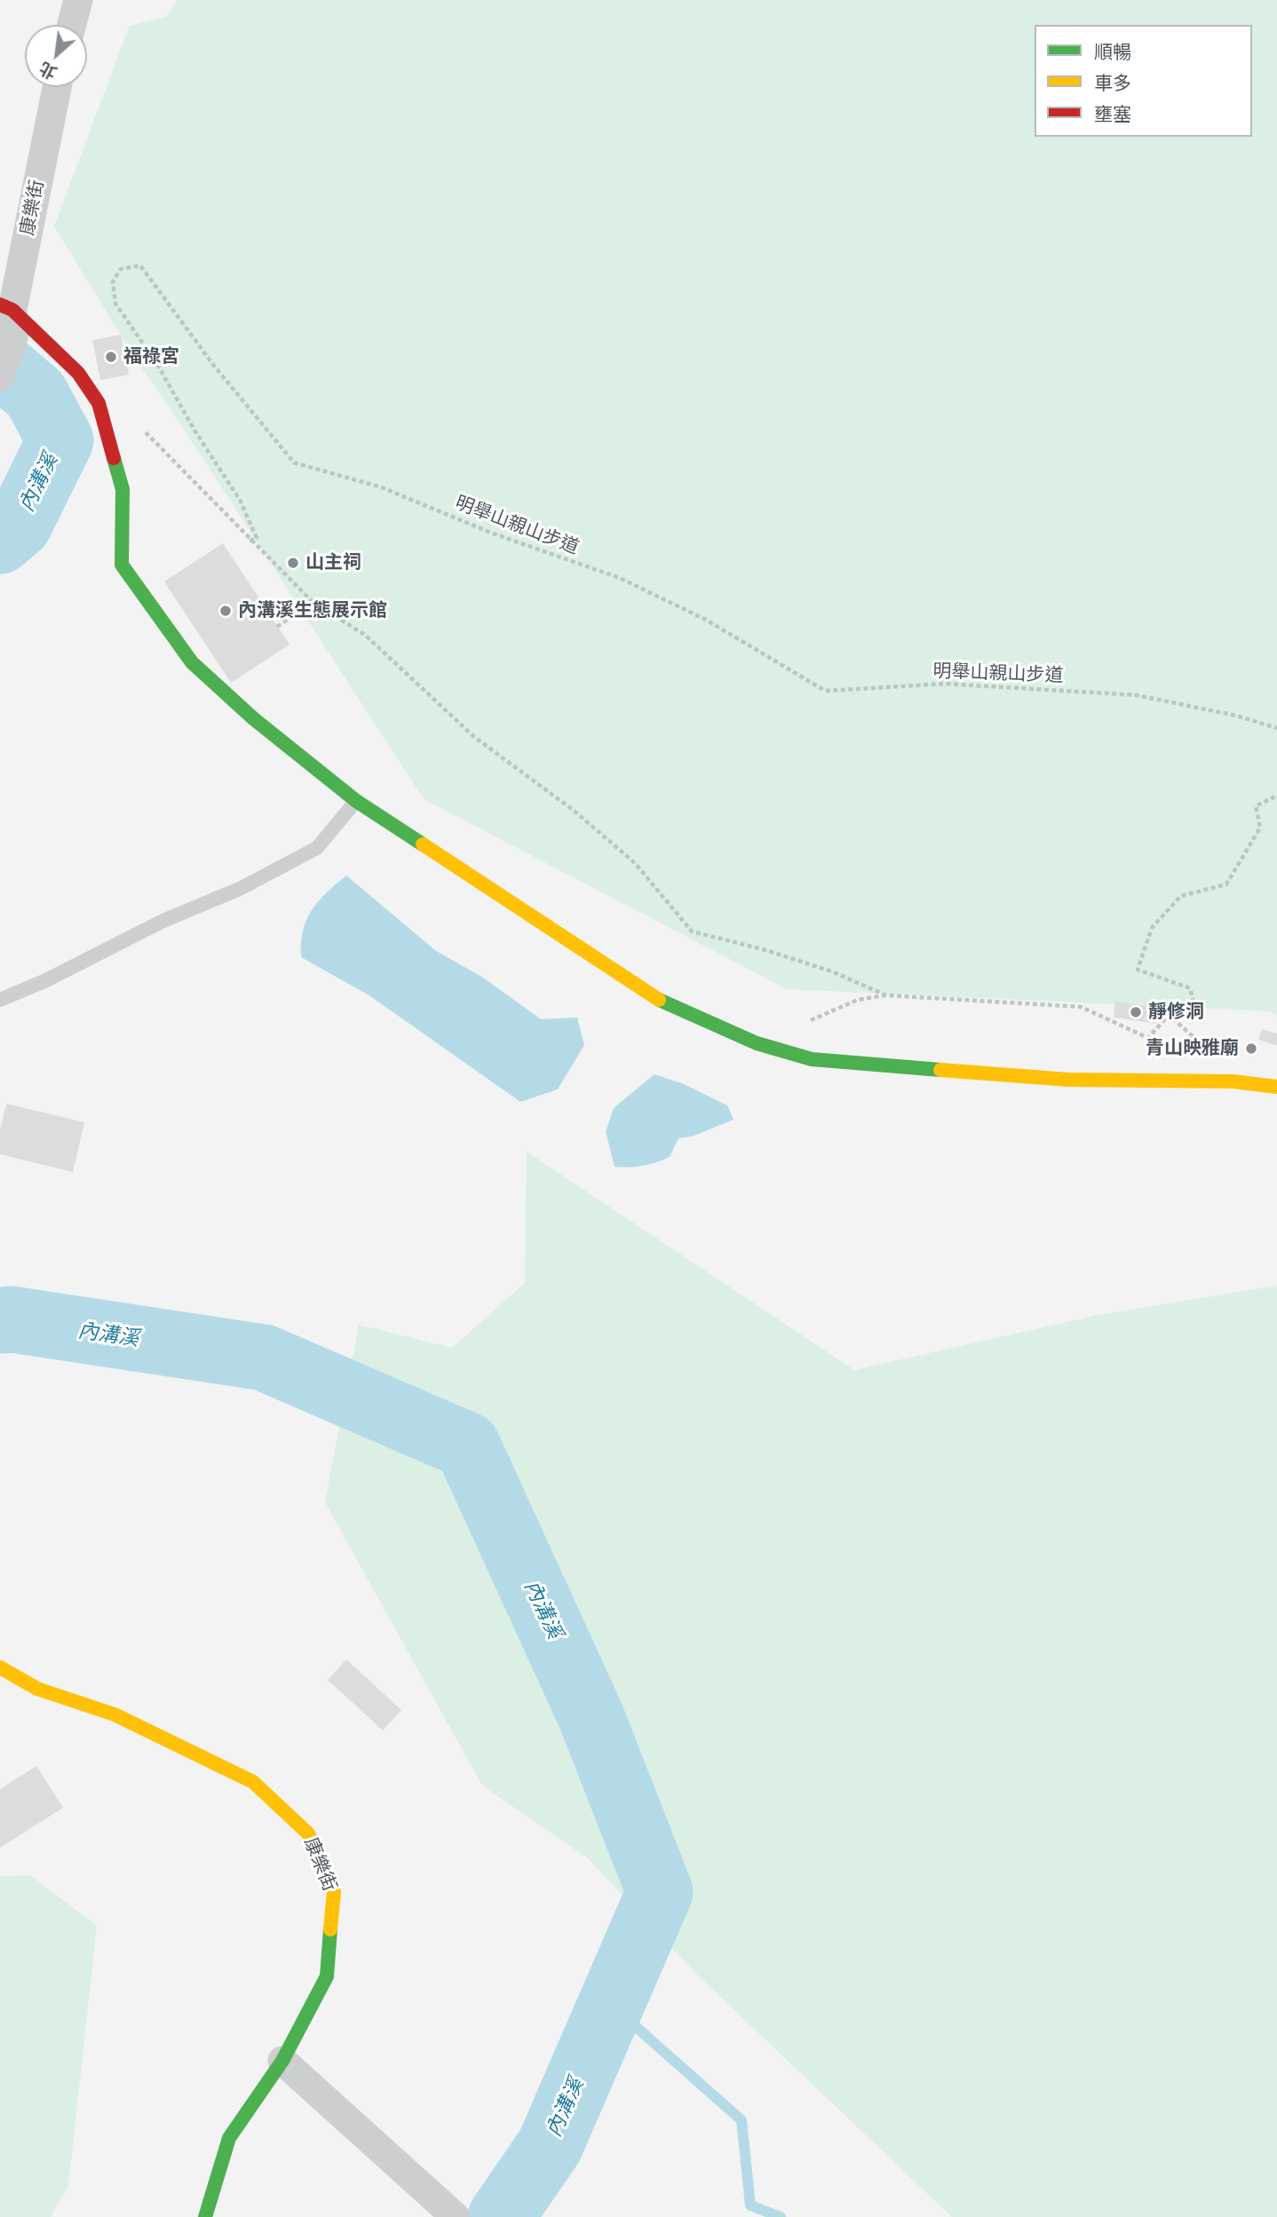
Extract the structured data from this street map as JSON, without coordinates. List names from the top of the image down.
{
  "streets": {
    "street": ["康樂街"],
    "path": ["明舉山親山步道"]
  },
  "water": ["內溝溪"],
  "places": [
    "福祿宮",
    "山主祠",
    "內溝溪生態展示館",
    "靜修洞",
    "青山映雅廟"
  ],
  "legend": ["順暢", "車多", "壅塞"],
  "north": "bottom left"
}
